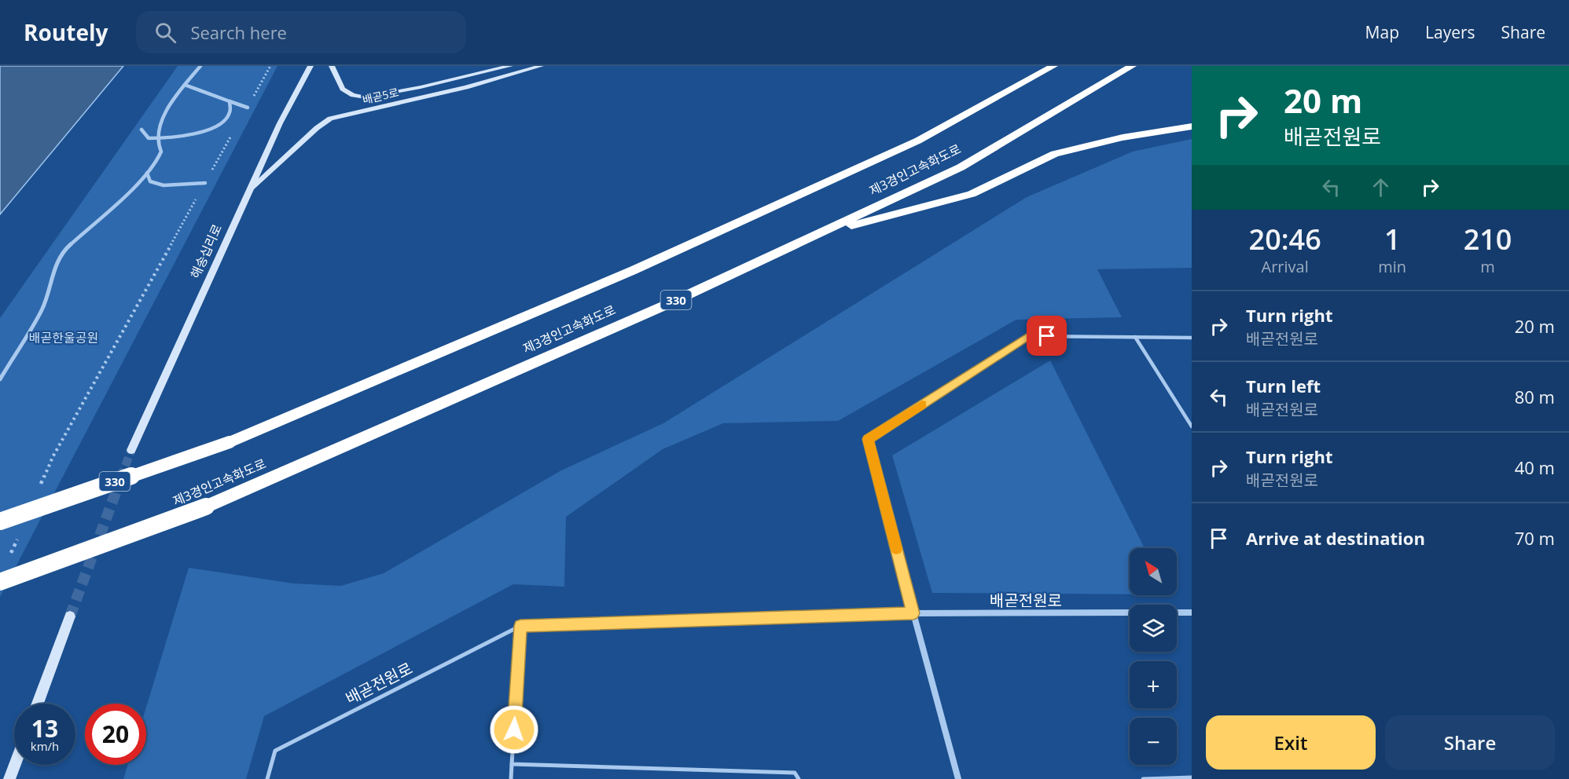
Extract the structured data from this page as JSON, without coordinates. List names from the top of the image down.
{
  "streets": {
    "highway": ["제3경인고속화도로", "330"],
    "street": ["배곧5로", "해송십리로", "배곧전원로"]
  },
  "crossings": [
    ["배곧5로", "해송십리로"]
  ],
  "parks": ["배곧한울공원"],
  "north": "top left",
  "page": {
    "header": "Routely",
    "search": "Search here",
    "nav": ["Map", "Layers", "Share"],
    "turn": ["20 m", "배곧전원로"],
    "eta": [
      "20:46",
      "Arrival",
      "1",
      "min",
      "210",
      "m"
    ],
    "list": [
      {
        "name": "Turn right",
        "note": "배곧전원로",
        "value": "20 m"
      },
      {
        "name": "Turn left",
        "note": "배곧전원로",
        "value": "80 m"
      },
      {
        "name": "Turn right",
        "note": "배곧전원로",
        "value": "40 m"
      },
      {
        "name": "Arrive at destination",
        "value": "70 m"
      }
    ],
    "map_buttons": ["+", "−"],
    "speed": "13 km/h",
    "limit": "20",
    "buttons": ["Exit", "Share"]
  }
}
